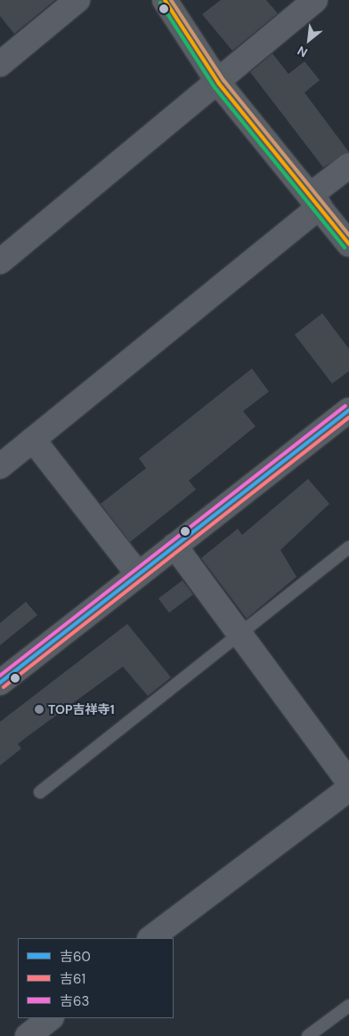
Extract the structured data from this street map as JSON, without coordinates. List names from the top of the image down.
{
  "places": ["TOP吉祥寺1"],
  "lines": ["transit line 吉63", "transit line 吉60", "transit line 吉61"],
  "legend": ["吉60", "吉61", "吉63"],
  "north": "bottom left"
}
